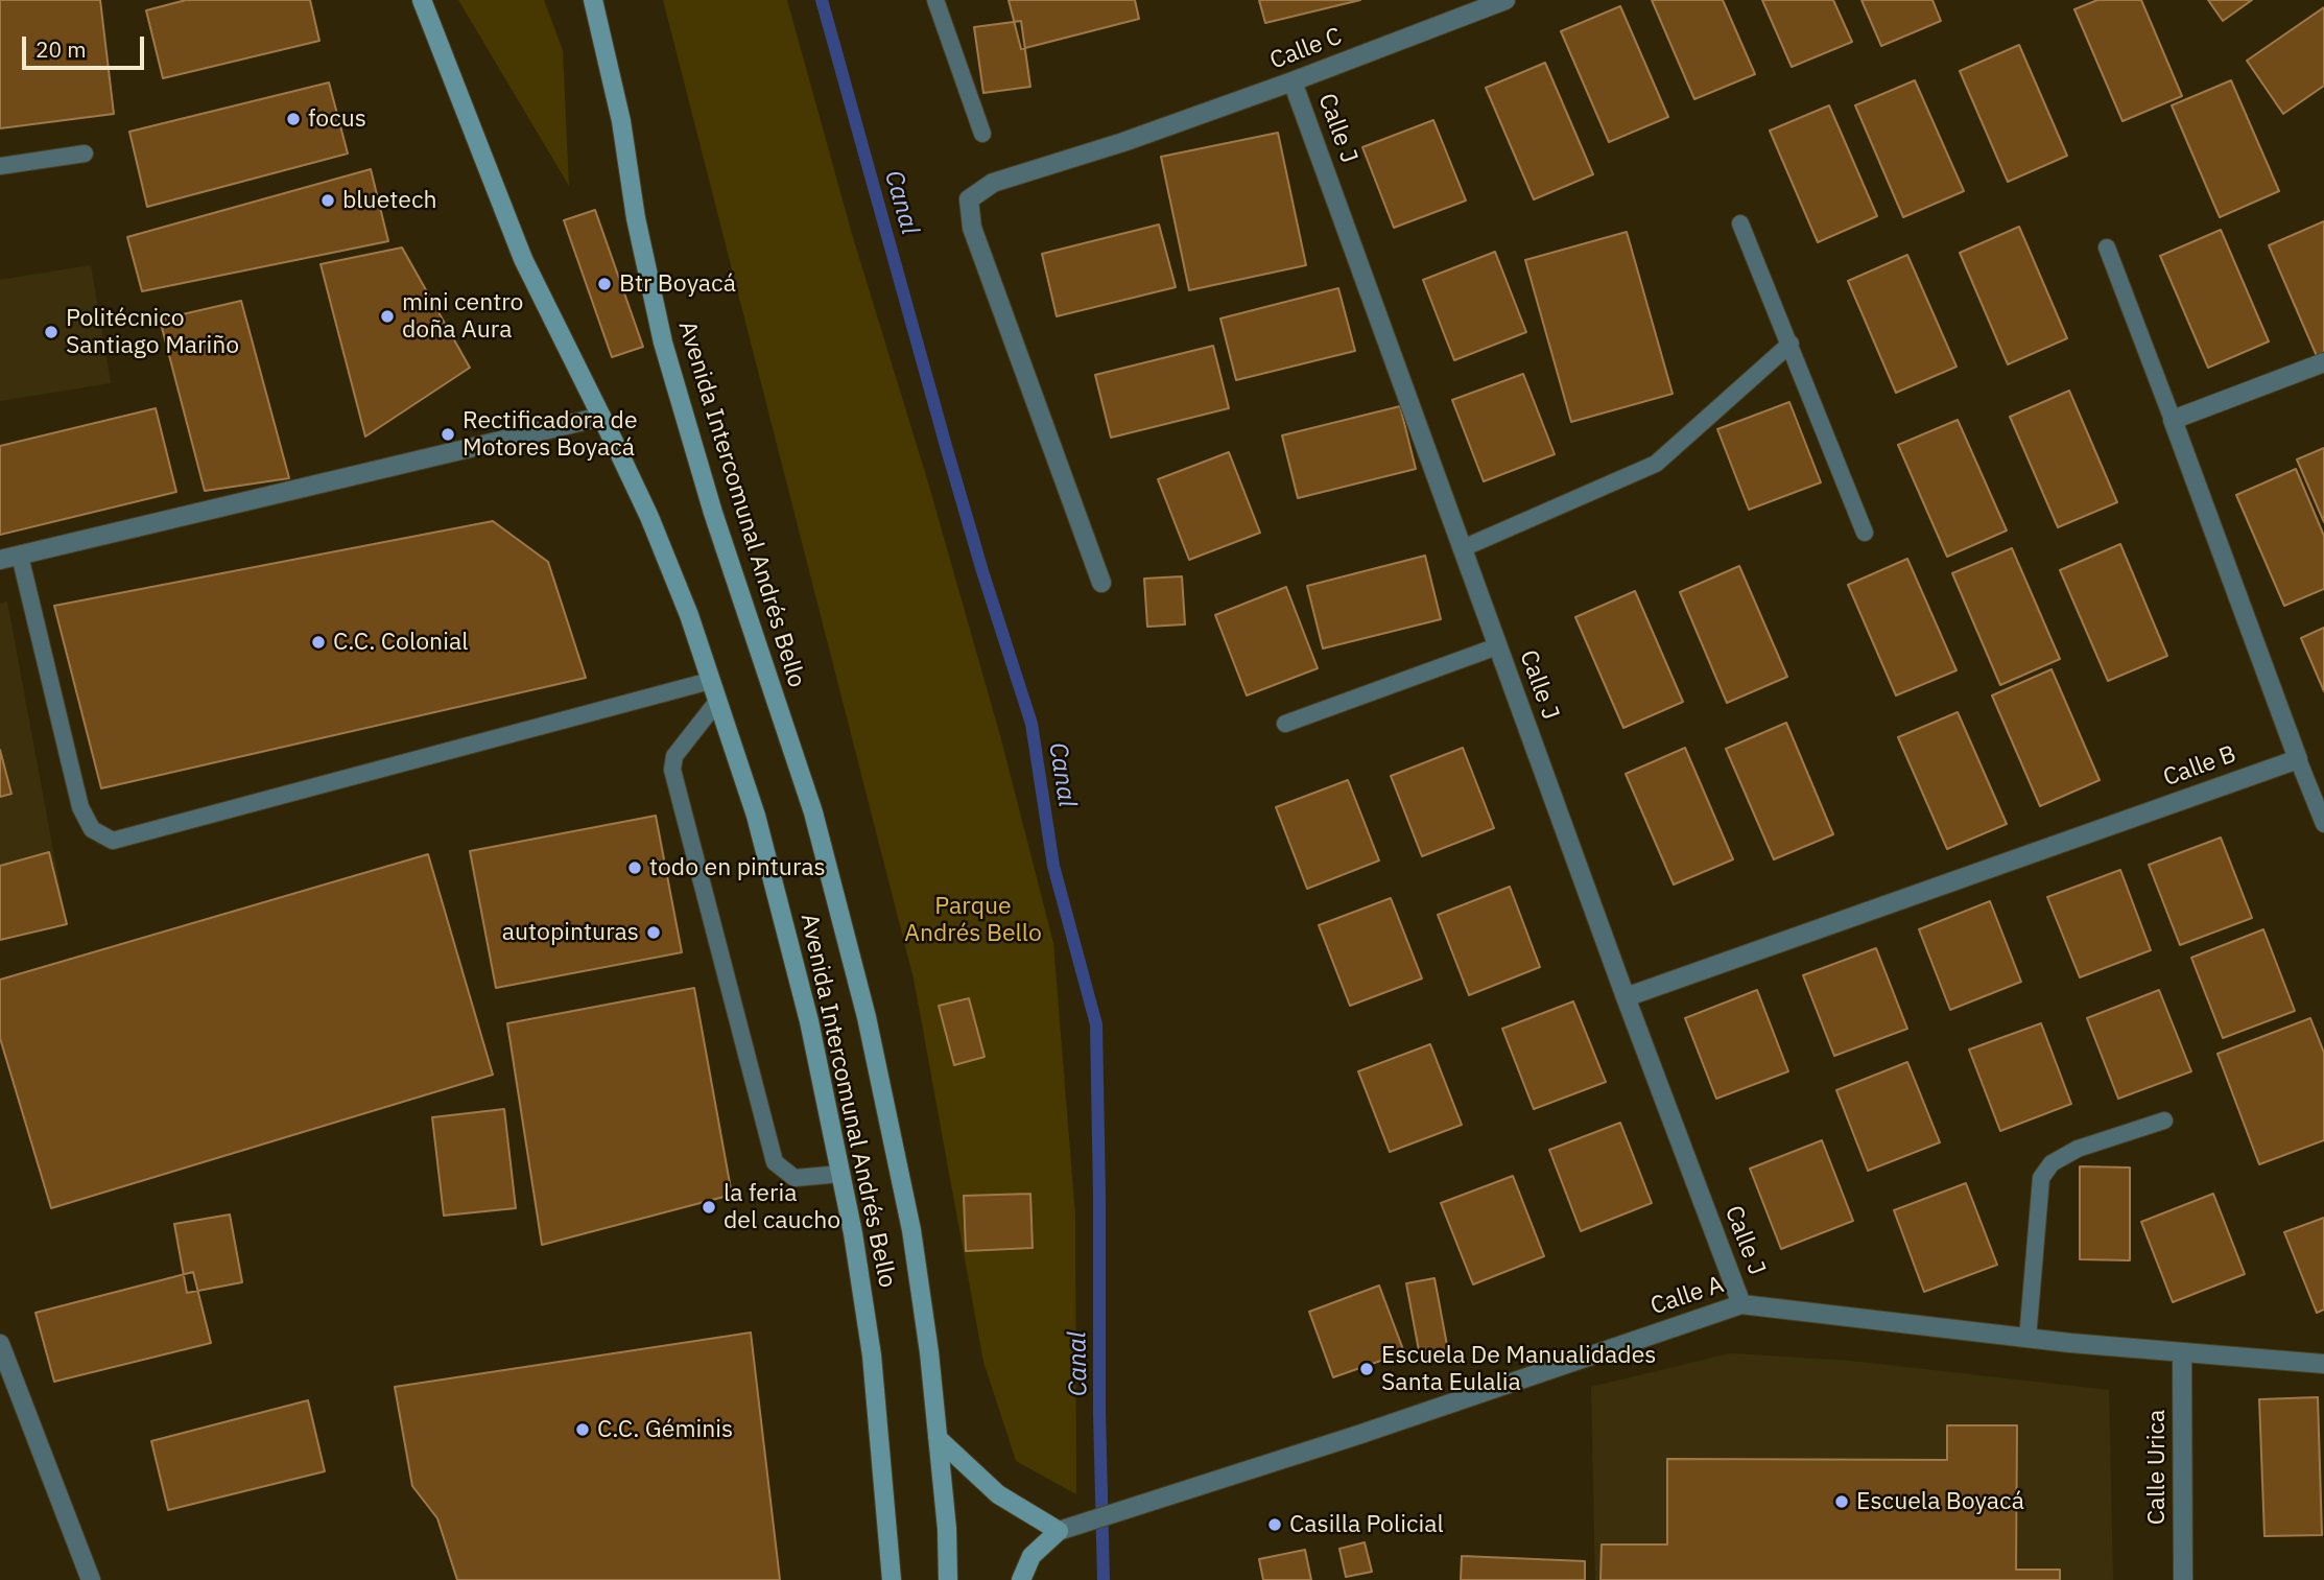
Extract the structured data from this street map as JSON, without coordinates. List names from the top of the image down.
{
  "streets": {
    "main road": ["Avenida Intercomunal Andrés Bello"],
    "street": [
      "Calle C",
      "Calle J",
      "Calle B",
      "Calle A",
      "Calle Urica"
    ]
  },
  "crossings": [
    ["Calle C", "Calle J"],
    ["Calle J", "Calle B"],
    ["Calle J", "Calle A"],
    ["Calle A", "Calle Urica"]
  ],
  "water": ["Canal"],
  "parks": ["Parque Andrés Bello"],
  "places": [
    "focus",
    "bluetech",
    "Btr Boyacá",
    "mini centro doña Aura",
    "Politécnico Santiago Mariño",
    "Rectificadora de Motores Boyacá",
    "C.C. Colonial",
    "todo en pinturas",
    "autopinturas",
    "la feria del caucho",
    "Escuela De Manualidades Santa Eulalia",
    "C.C. Géminis",
    "Escuela Boyacá",
    "Casilla Policial"
  ],
  "scale_bar": "20 m"
}
